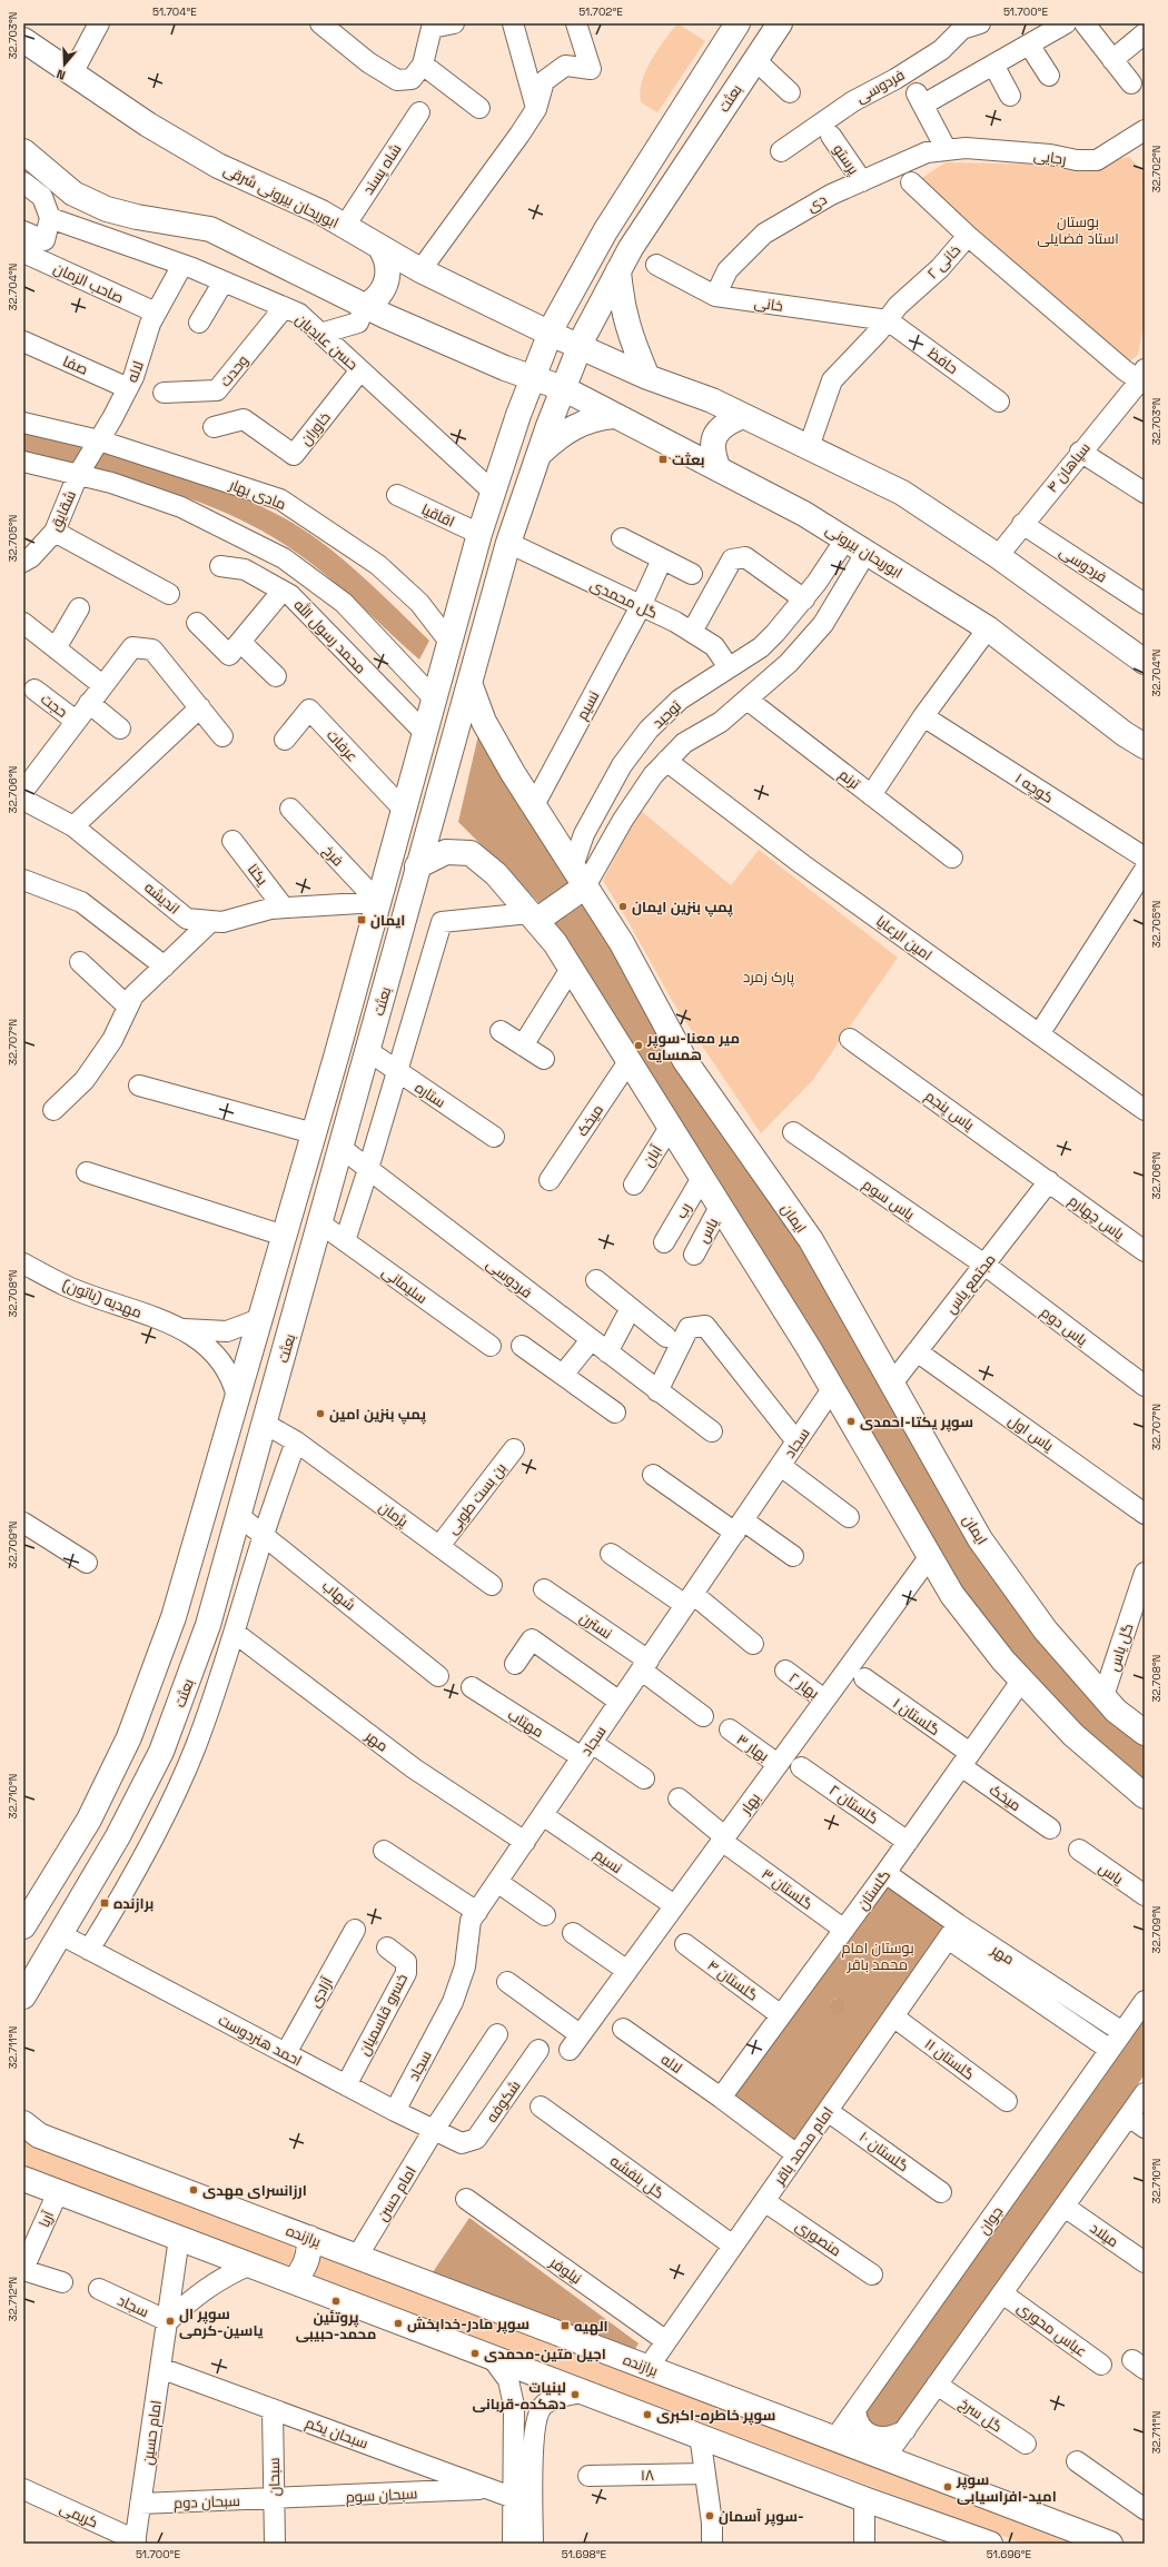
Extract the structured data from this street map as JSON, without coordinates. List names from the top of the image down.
{
  "streets": {
    "main road": [
      "بعثت",
      "ابوریحان بیرونی شرقی",
      "ابوریحان بیرونی",
      "ایمان",
      "برازنده"
    ],
    "street": [
      "فردوسی",
      "رجایی",
      "پرستو",
      "شاه پسند",
      "دی",
      "خانی ۲",
      "صاحب الزمان",
      "خانی",
      "حسن عابدیان",
      "حافظ",
      "صفا",
      "وحدت",
      "لاله",
      "خاوران",
      "سپاهان ۴",
      "مادی بهار",
      "شقایق",
      "اقاقیا",
      "گل محمدی",
      "محمد رسول الله",
      "حجت",
      "نسیم",
      "توحید",
      "عرفات",
      "ترنم",
      "کوچه ۱",
      "فرخ",
      "یکتا",
      "اندیشه",
      "امین الرعایا",
      "ستاره",
      "یاس پنجم",
      "میخک",
      "آبان",
      "یاس سوم",
      "رب",
      "یاس چهارم",
      "یاس",
      "مجتمع یاس",
      "سلیمانی",
      "مهدیه (باتون)",
      "یاس دوم",
      "یاس اول",
      "سجاد",
      "بن بست طوبی",
      "پژمان",
      "شهاب",
      "نسترن",
      "گل یاس",
      "بهار ۲",
      "گلستان ۱",
      "مهتاب",
      "مهر",
      "بهار ۳",
      "بهار",
      "گلستان ۲",
      "گلستان ۳",
      "گلستان",
      "گلستان ۴",
      "آزادی",
      "خسرو قاسمیان",
      "احمد هنردوست",
      "گلستان ۱۱",
      "شکوفه",
      "امام محمد باقر",
      "گلستان ۱۰",
      "گل بنفشه",
      "امام حسن",
      "آریا",
      "جوان",
      "میلاد",
      "منصوری",
      "نیلوفر",
      "عباس محوری",
      "گل سرخ",
      "امام حسین",
      "سبحان یکم",
      "۱۸",
      "سبحان",
      "سبحان سوم",
      "سبحان دوم",
      "کریمی"
    ]
  },
  "crossings": [
    ["فردوسی", "بعثت"],
    ["فردوسی", "سپاهان ۴"],
    ["بعثت", "ابوریحان بیرونی شرقی"],
    ["بعثت", "حسن عابدیان"],
    ["بعثت", "مادی بهار"],
    ["بعثت", "اقاقیا"],
    ["بعثت", "ابوریحان بیرونی"],
    ["بعثت", "گل محمدی"],
    ["بعثت", "محمد رسول الله"],
    ["بعثت", "عرفات"],
    ["بعثت", "فرخ"],
    ["بعثت", "اندیشه"],
    ["بعثت", "ستاره"],
    ["بعثت", "ایمان"],
    ["بعثت", "سلیمانی"],
    ["بعثت", "مهدیه (باتون)"],
    ["بعثت", "پژمان"],
    ["بعثت", "شهاب"],
    ["بعثت", "احمد هنردوست"],
    ["رجایی", "دی"],
    ["پرستو", "دی"],
    ["شاه پسند", "ابوریحان بیرونی شرقی"],
    ["دی", "خانی"],
    ["خانی ۲", "خانی"],
    ["خانی ۲", "حافظ"],
    ["خانی ۲", "سپاهان ۴"],
    ["صاحب الزمان", "لاله"],
    ["خانی", "حافظ"],
    ["حسن عابدیان", "وحدت"],
    ["حسن عابدیان", "لاله"],
    ["حسن عابدیان", "خاوران"],
    ["صفا", "لاله"],
    ["لاله", "مادی بهار"],
    ["لاله", "شقایق"],
    ["لاله", "گلستان"],
    ["لاله", "امام محمد باقر"],
    ["ابوریحان بیرونی", "توحید"],
    ["گل محمدی", "نسیم"],
    ["گل محمدی", "توحید"],
    ["نسیم", "ایمان"],
    ["نسیم", "سجاد"],
    ["نسیم", "بهار"],
    ["توحید", "ایمان"],
    ["فرخ", "اندیشه"],
    ["یکتا", "اندیشه"],
    ["یاس پنجم", "یاس چهارم"],
    ["یاس پنجم", "مجتمع یاس"],
    ["میخک", "گلستان ۱"],
    ["میخک", "گلستان"],
    ["یاس سوم", "مجتمع یاس"],
    ["یاس سوم", "یاس دوم"],
    ["یاس چهارم", "مجتمع یاس"],
    ["ایمان", "مجتمع یاس"],
    ["ایمان", "گل یاس"],
    ["مجتمع یاس", "یاس دوم"],
    ["مجتمع یاس", "یاس اول"],
    ["سجاد", "نسترن"],
    ["سجاد", "مهتاب"],
    ["سجاد", "مهر"],
    ["سجاد", "احمد هنردوست"],
    ["سجاد", "امام حسین"],
    ["بن بست طوبی", "پژمان"],
    ["بهار ۲", "بهار"],
    ["گلستان ۱", "گلستان"],
    ["مهر", "گلستان"],
    ["مهر", "امام محمد باقر"],
    ["مهر", "جوان"],
    ["بهار ۳", "بهار"],
    ["بهار", "گلستان ۳"],
    ["گلستان ۲", "گلستان"],
    ["گلستان ۳", "گلستان"],
    ["گلستان", "گلستان ۴"],
    ["آزادی", "احمد هنردوست"],
    ["خسرو قاسمیان", "احمد هنردوست"],
    ["احمد هنردوست", "شکوفه"],
    ["احمد هنردوست", "امام حسن"],
    ["گلستان ۱۱", "امام محمد باقر"],
    ["امام محمد باقر", "گلستان ۱۰"],
    ["امام محمد باقر", "گل بنفشه"],
    ["امام محمد باقر", "برازنده"],
    ["امام محمد باقر", "منصوری"],
    ["امام محمد باقر", "نیلوفر"],
    ["امام حسن", "برازنده"],
    ["جوان", "برازنده"],
    ["امام حسین", "سبحان یکم"],
    ["امام حسین", "سبحان دوم"],
    ["امام حسین", "کریمی"],
    ["سبحان یکم", "سبحان"],
    ["سبحان یکم", "سبحان سوم"],
    ["سبحان", "سبحان سوم"],
    ["سبحان", "سبحان دوم"],
    ["سبحان سوم", "سبحان دوم"]
  ],
  "parks": ["بوستان استاد فضایلی", "پارک زمرد", "بوستان امام محمد باقر"],
  "places": {
    "transit": [
      "بعثت",
      "ایمان",
      "برازنده",
      "الهیه"
    ],
    "other": [
      "پمپ بنزین ایمان",
      "میر معنا-سوپر همسایه",
      "پمپ بنزین امین",
      "سوپر یکتا-احمدی",
      "ارزانسرای مهدی",
      "پروتئین محمد-حبیبی",
      "سوپر ال یاسین-کرمی",
      "سوپر مادر-خدابخش",
      "اجیل متین-محمدی",
      "لبنیات دهکده-قربانی",
      "سوپر خاطره-اکبری",
      "سوپر امید-افراسیابی",
      "سوپر آسمان-"
    ]
  },
  "north": "bottom",
  "coordinates": [
    "51.704°E",
    "51.702°E",
    "51.700°E",
    "32.703°N",
    "32.702°N",
    "32.704°N",
    "32.705°N",
    "32.706°N",
    "32.707°N",
    "32.708°N",
    "32.709°N",
    "32.710°N",
    "32.711°N",
    "32.712°N",
    "51.698°E",
    "51.696°E"
  ]
}
